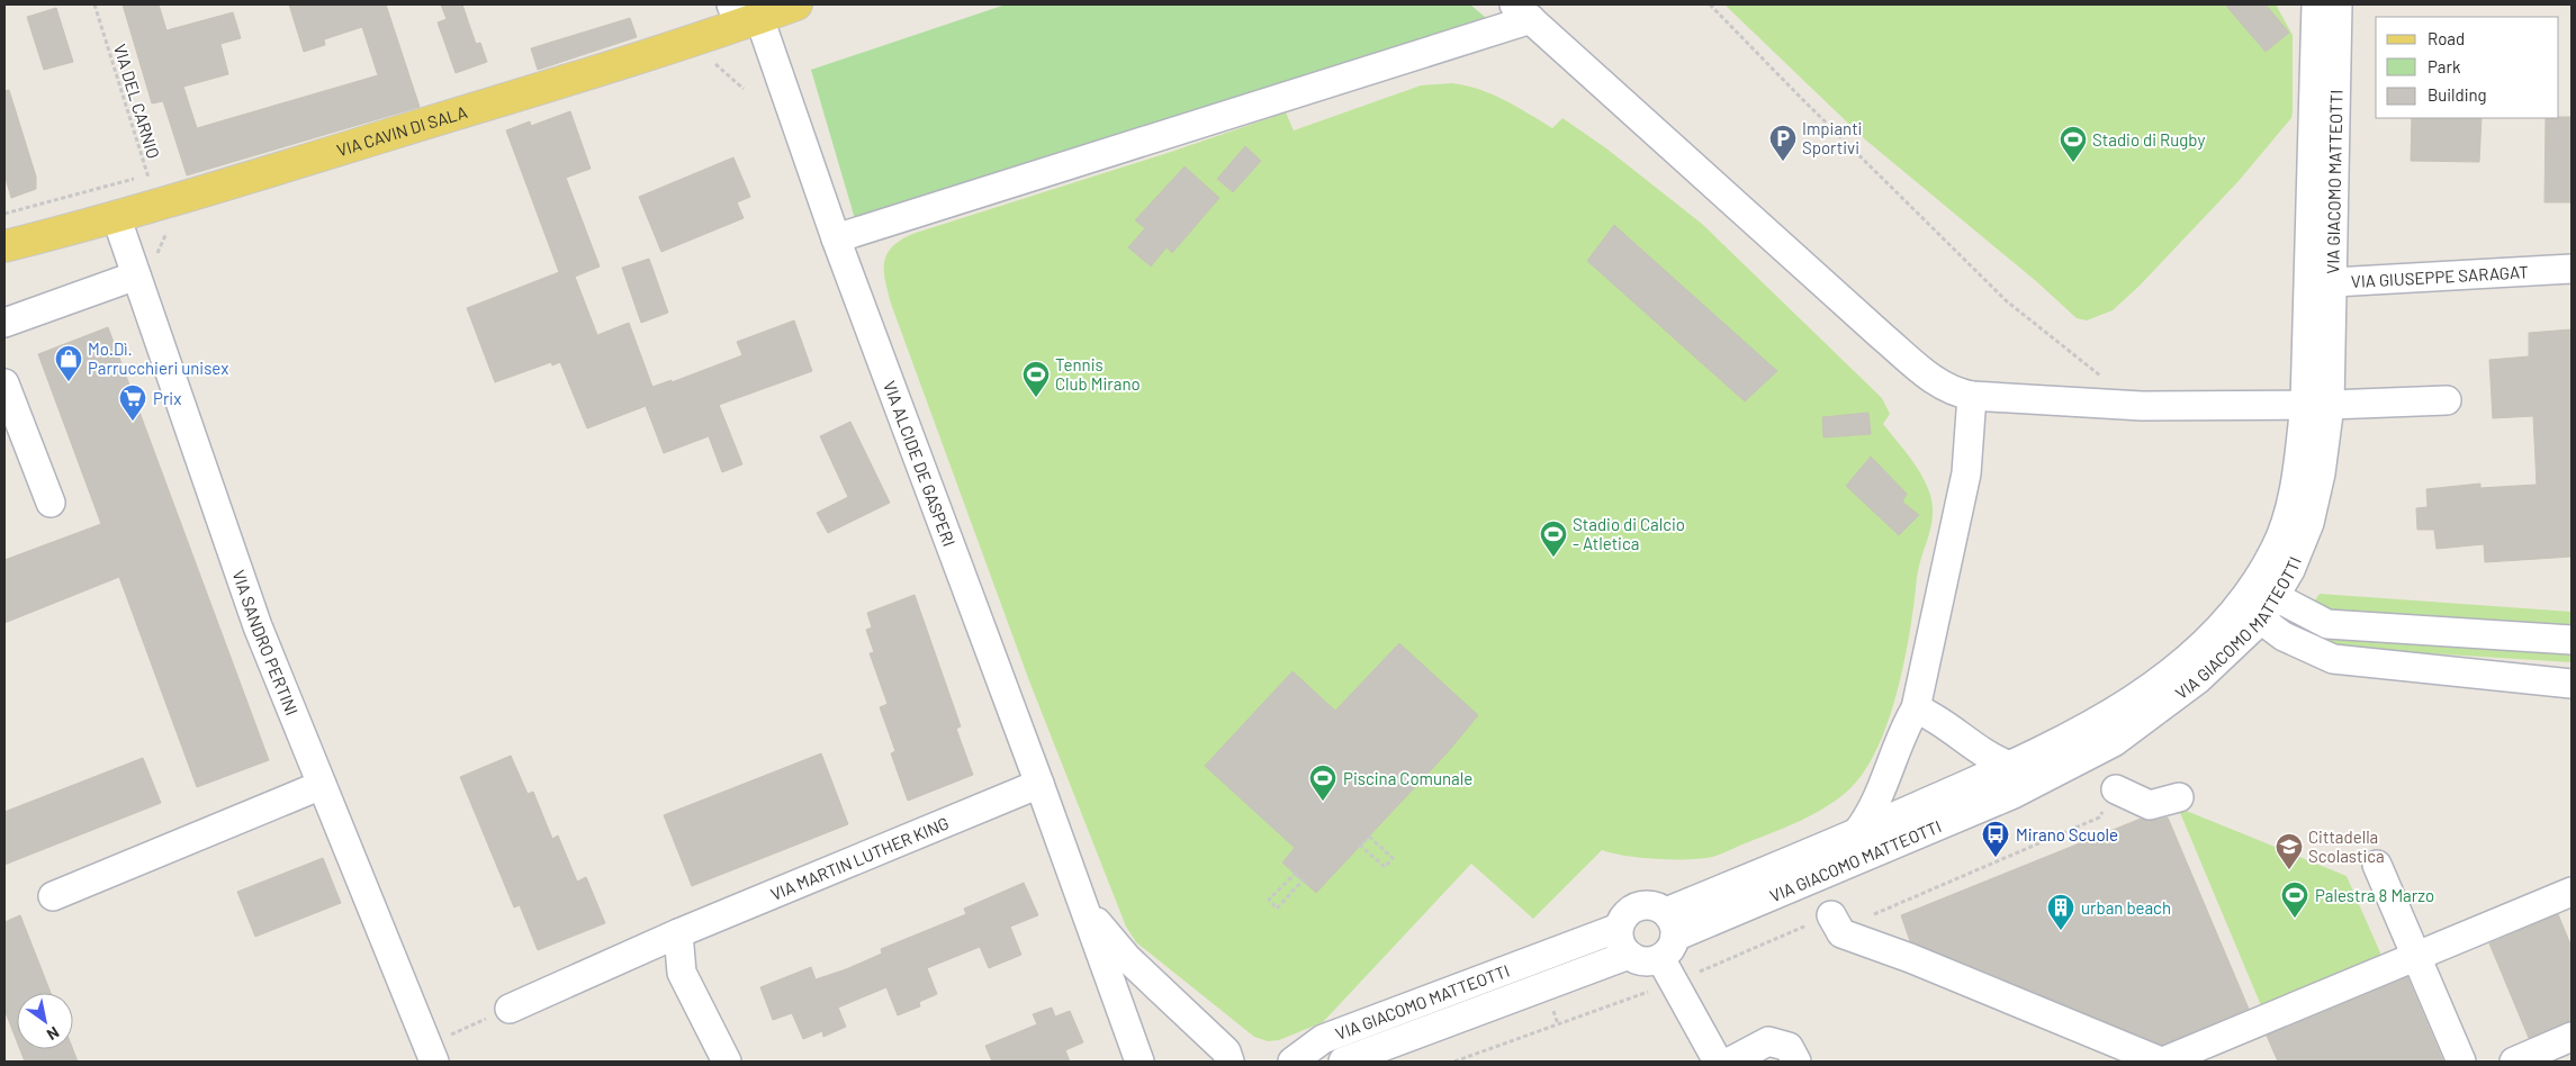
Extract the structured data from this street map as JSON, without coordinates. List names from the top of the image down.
{
  "streets": {
    "main road": ["VIA CAVIN DI SALA"],
    "street": [
      "VIA GIACOMO MATTEOTTI",
      "VIA GIUSEPPE SARAGAT",
      "VIA ALCIDE DE GASPERI",
      "VIA SANDRO PERTINI",
      "VIA MARTIN LUTHER KING"
    ],
    "path": ["VIA DEL CARNIO"]
  },
  "crossings": [
    ["VIA DEL CARNIO", "VIA CAVIN DI SALA"],
    ["VIA CAVIN DI SALA", "VIA ALCIDE DE GASPERI"],
    ["VIA CAVIN DI SALA", "VIA SANDRO PERTINI"],
    ["VIA GIACOMO MATTEOTTI", "VIA GIUSEPPE SARAGAT"],
    ["VIA ALCIDE DE GASPERI", "VIA MARTIN LUTHER KING"]
  ],
  "places": {
    "parking": ["Impianti Sportivi"],
    "sports": [
      "Stadio di Rugby",
      "Tennis Club Mirano",
      "Stadio di Calcio - Atletica",
      "Piscina Comunale",
      "Palestra 8 Marzo"
    ],
    "shop": ["Mo.Dì. Parrucchieri unisex"],
    "supermarket": ["Prix"],
    "bus stop": ["Mirano Scuole"],
    "school or university": ["Cittadella Scolastica"],
    "building": ["urban beach"]
  },
  "legend": ["Road", "Park", "Building"],
  "north": "bottom right"
}
